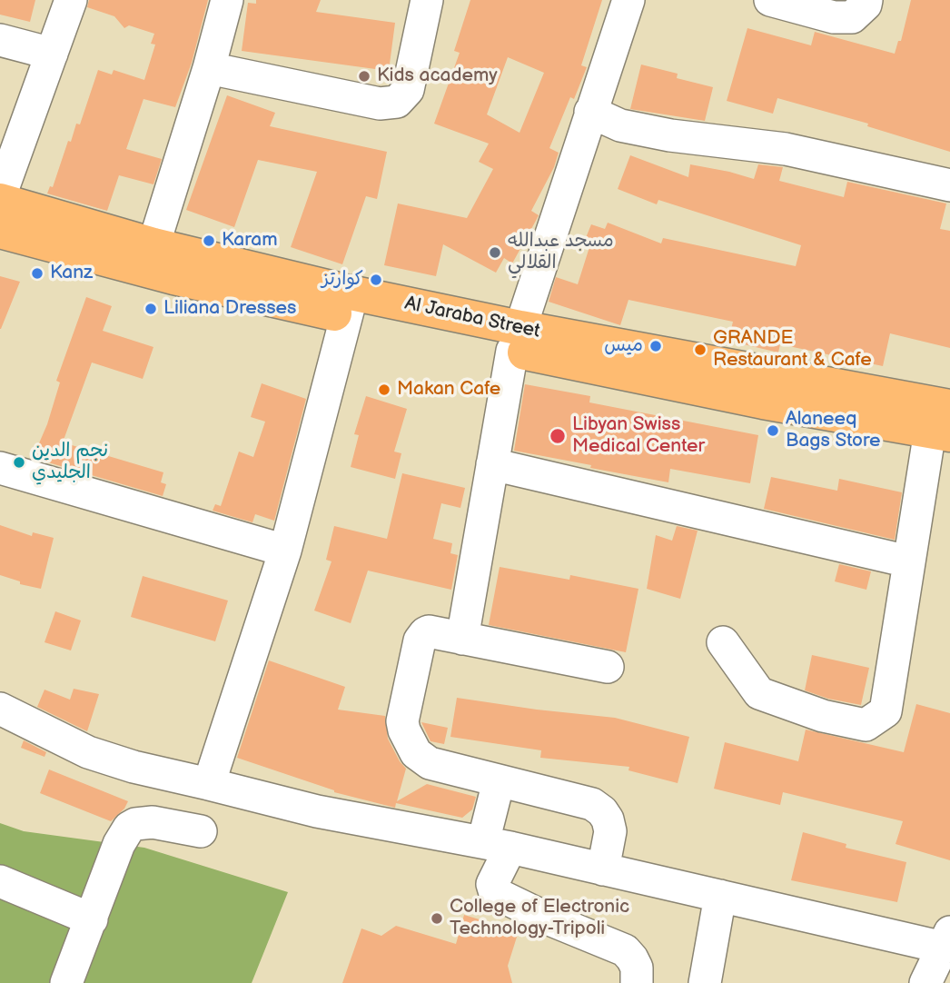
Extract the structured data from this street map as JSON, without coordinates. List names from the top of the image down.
{
  "streets": {
    "main road": ["Al Jaraba Street"]
  },
  "places": [
    "Kids academy",
    "Karam",
    "مسجد عبدالله القلالي",
    "Kanz",
    "كوارتز",
    "Liliana Dresses",
    "ميس",
    "GRANDE Restaurant & Cafe",
    "Makan Cafe",
    "Alaneeq Bags Store",
    "Libyan Swiss Medical Center",
    "نجم الدين الجليدي",
    "College of Electronic Technology-Tripoli"
  ]
}
